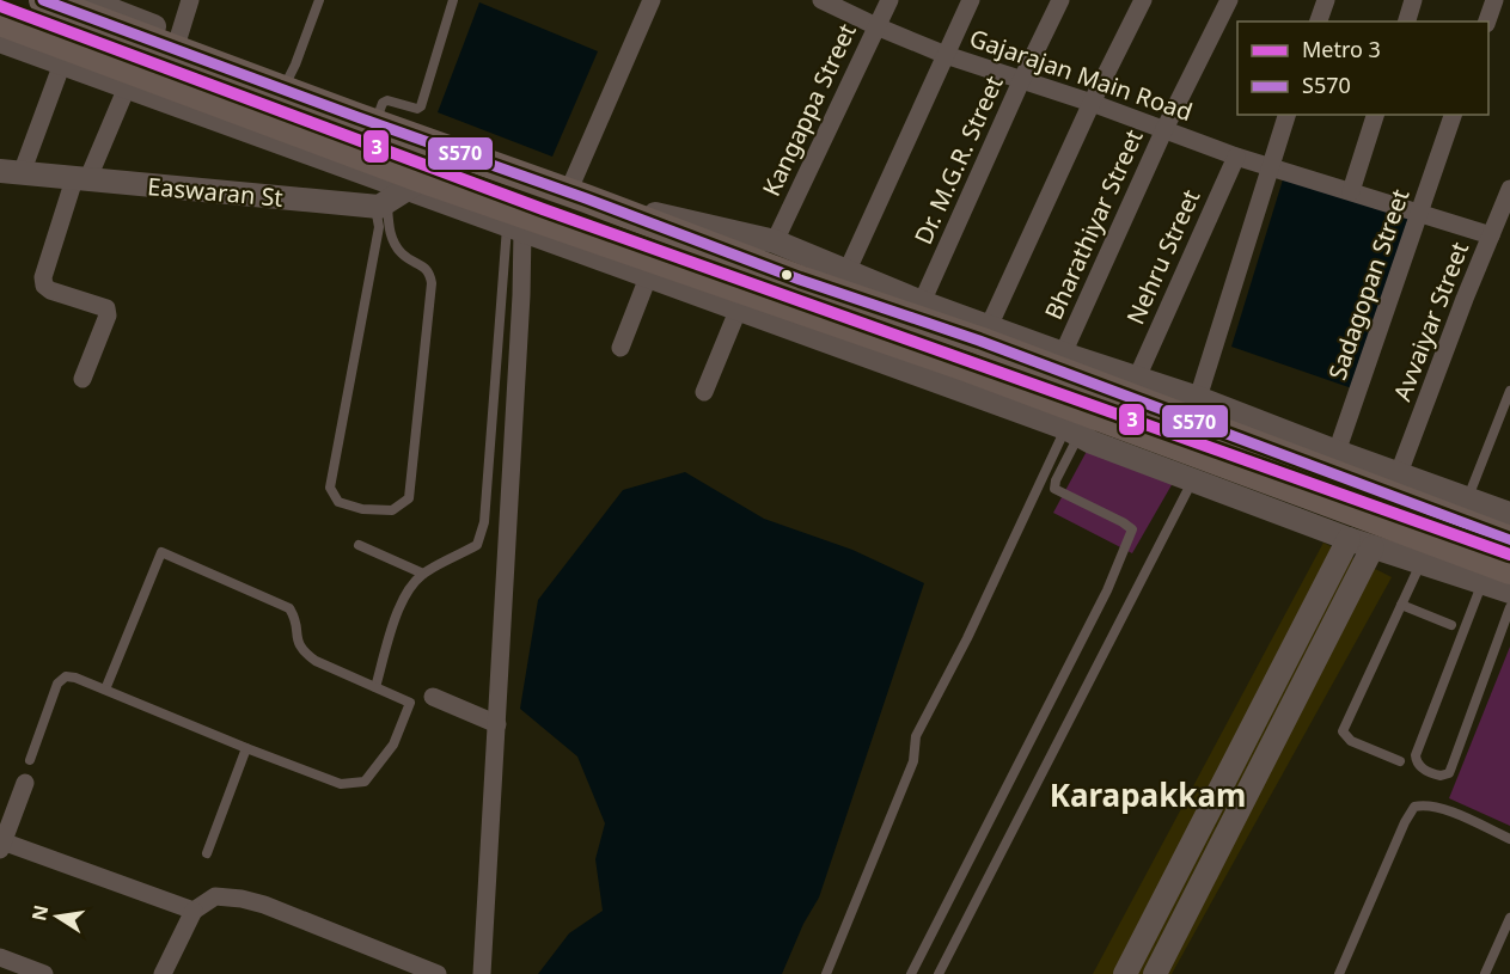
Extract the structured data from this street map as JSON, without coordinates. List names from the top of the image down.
{
  "streets": {
    "street": [
      "Gajarajan Main Road",
      "Kangappa Street",
      "Dr. M.G.R. Street",
      "Easwaran St",
      "Bharathiyar Street",
      "Nehru Street",
      "Sadagopan Street",
      "Avvaiyar Street"
    ]
  },
  "crossings": [
    ["Gajarajan Main Road", "Kangappa Street"],
    ["Gajarajan Main Road", "Dr. M.G.R. Street"],
    ["Gajarajan Main Road", "Bharathiyar Street"],
    ["Gajarajan Main Road", "Nehru Street"],
    ["Gajarajan Main Road", "Sadagopan Street"],
    ["Gajarajan Main Road", "Avvaiyar Street"]
  ],
  "districts": ["Karapakkam"],
  "lines": ["transit line S570", "metro line 3"],
  "legend": ["Metro 3", "S570"],
  "north": "left"
}
